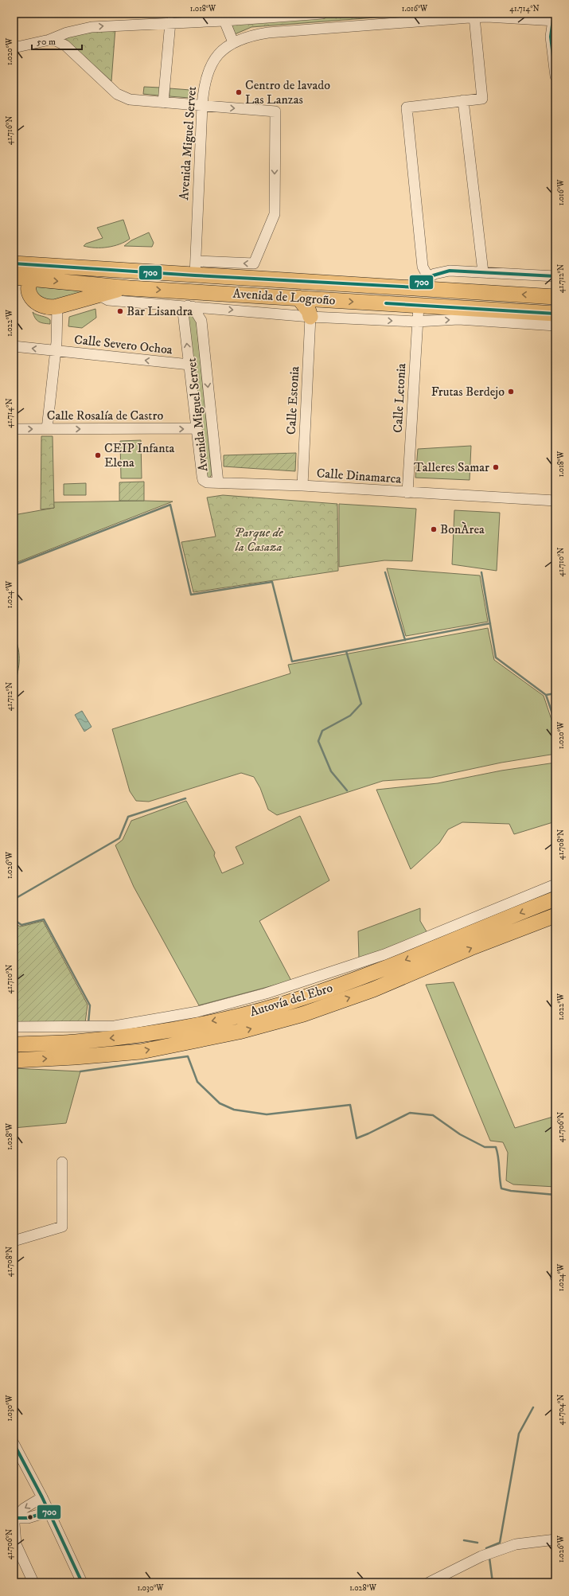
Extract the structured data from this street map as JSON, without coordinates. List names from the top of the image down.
{
  "streets": {
    "highway": ["Avenida de Logroño", "Autovía del Ebro"],
    "street": [
      "Avenida Miguel Servet",
      "Calle Severo Ochoa",
      "Calle Letonia",
      "Calle Estonia",
      "Calle Rosalía de Castro",
      "Calle Dinamarca"
    ]
  },
  "crossings": [
    ["Avenida Miguel Servet", "Avenida de Logroño"],
    ["Avenida Miguel Servet", "Calle Severo Ochoa"],
    ["Avenida Miguel Servet", "Calle Rosalía de Castro"],
    ["Avenida Miguel Servet", "Calle Dinamarca"],
    ["Avenida de Logroño", "Calle Letonia"],
    ["Calle Letonia", "Calle Dinamarca"],
    ["Calle Estonia", "Calle Dinamarca"]
  ],
  "one_way": ["Calle Rosalía de Castro"],
  "parks": ["Parque de la Casaza"],
  "places": [
    "Centro de lavado Las Lanzas",
    "Bar Lisandra",
    "Frutas Berdejo",
    "CEIP Infanta Elena",
    "Talleres Samar",
    "BonÀrea"
  ],
  "lines": ["transit line 700"],
  "scale_bar": "50 m",
  "coordinates": [
    "1.018°W",
    "1.016°W",
    "41.714°N",
    "1.020°W",
    "41.716°N",
    "41.712°N",
    "1.022°W",
    "41.710°N",
    "1.024°W",
    "41.708°N",
    "1.026°W",
    "41.706°N",
    "1.028°W",
    "1.030°W",
    "41.704°N"
  ]
}
